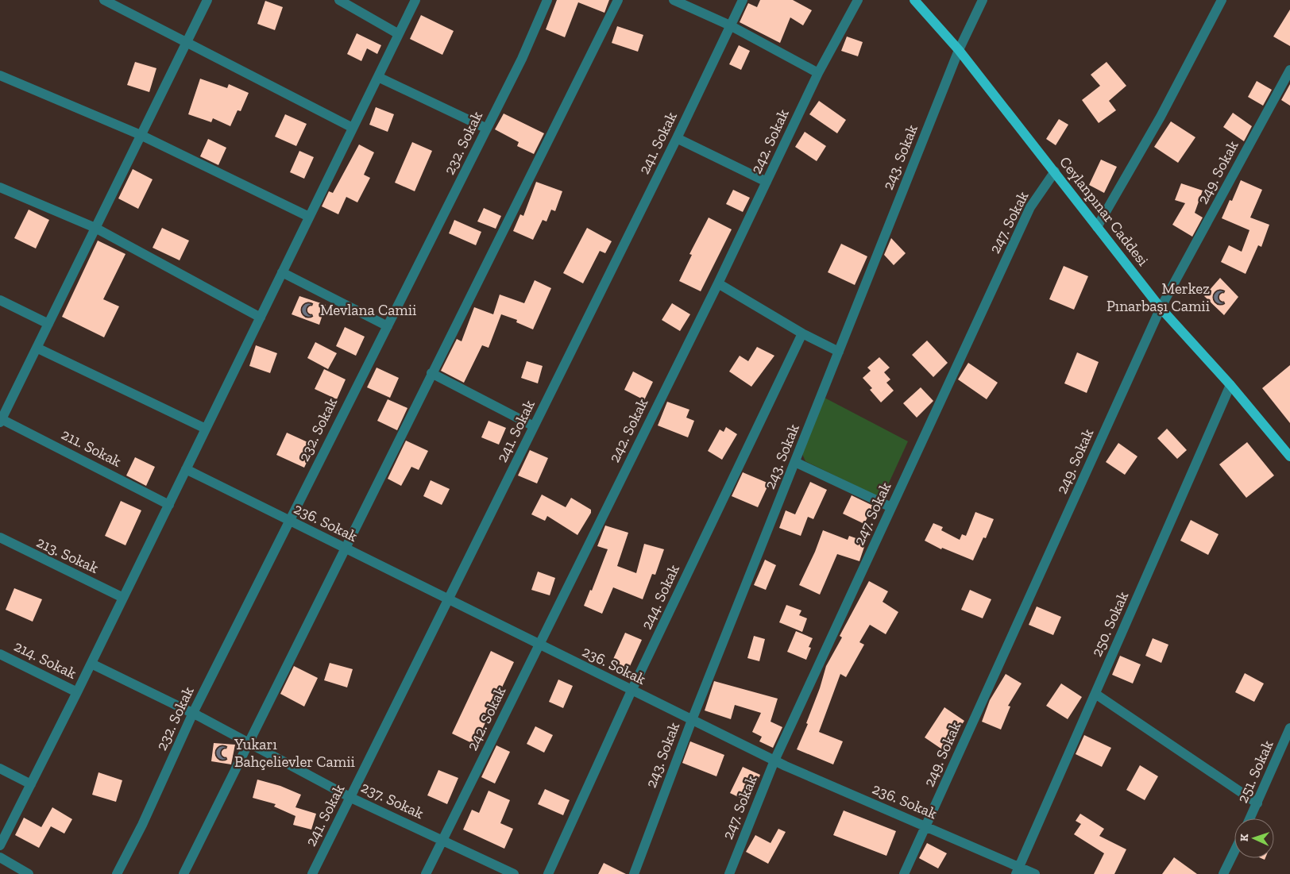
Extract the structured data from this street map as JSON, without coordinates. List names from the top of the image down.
{
  "streets": {
    "main road": ["Ceylanpınar Caddesi"],
    "street": [
      "242. Sokak",
      "232. Sokak",
      "241. Sokak",
      "243. Sokak",
      "249. Sokak",
      "247. Sokak",
      "211. Sokak",
      "236. Sokak",
      "213. Sokak",
      "244. Sokak",
      "250. Sokak",
      "214. Sokak",
      "251. Sokak",
      "237. Sokak"
    ]
  },
  "crossings": [
    ["242. Sokak", "236. Sokak"],
    ["242. Sokak", "237. Sokak"],
    ["232. Sokak", "236. Sokak"],
    ["232. Sokak", "237. Sokak"],
    ["241. Sokak", "236. Sokak"],
    ["241. Sokak", "237. Sokak"],
    ["243. Sokak", "Ceylanpınar Caddesi"],
    ["243. Sokak", "236. Sokak"],
    ["249. Sokak", "Ceylanpınar Caddesi"],
    ["249. Sokak", "236. Sokak"],
    ["Ceylanpınar Caddesi", "247. Sokak"],
    ["Ceylanpınar Caddesi", "250. Sokak"],
    ["247. Sokak", "236. Sokak"],
    ["236. Sokak", "244. Sokak"],
    ["236. Sokak", "250. Sokak"]
  ],
  "places": {
    "mosque": ["Merkez Pınarbaşı Camii", "Mevlana Camii", "Yukarı Bahçelievler Camii"]
  },
  "north": "left"
}
